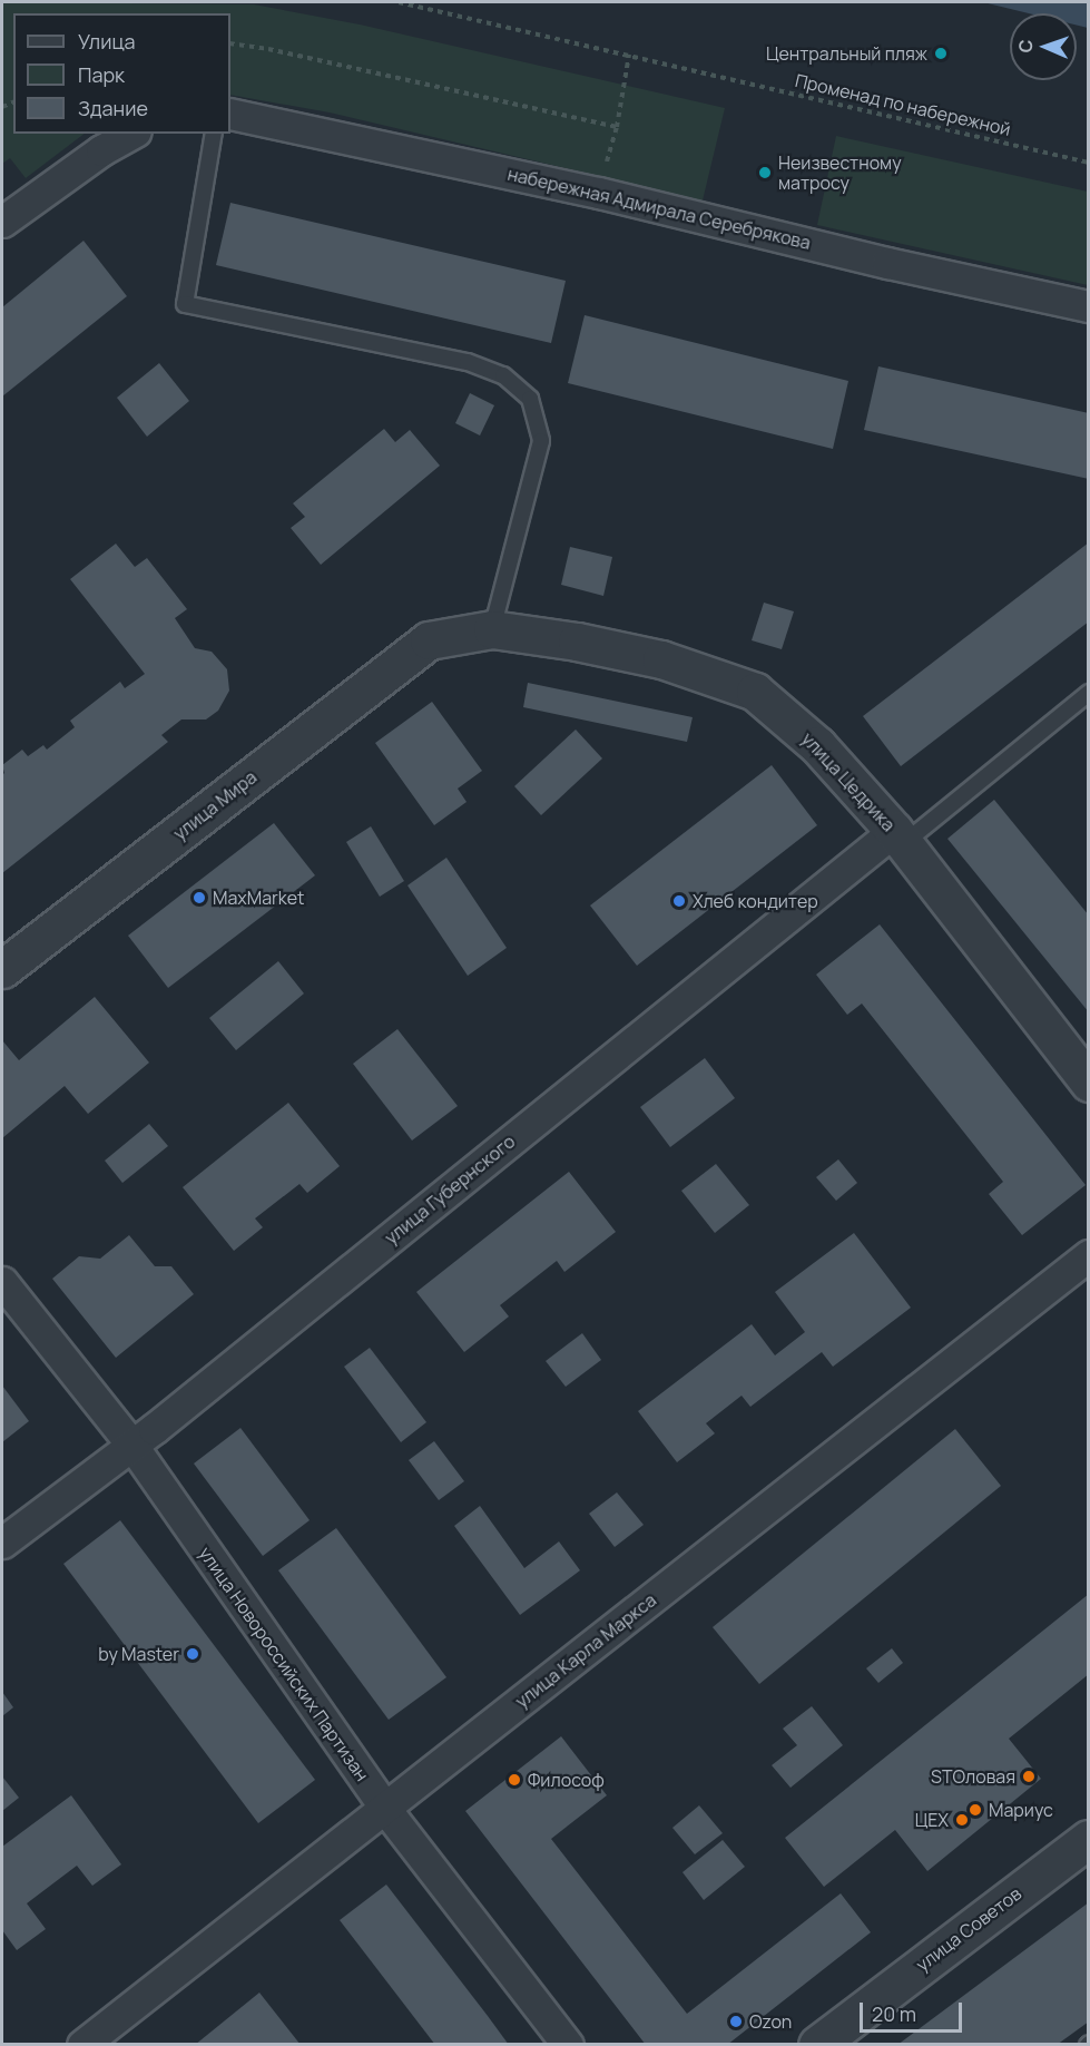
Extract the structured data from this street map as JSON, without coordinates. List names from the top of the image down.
{
  "streets": {
    "street": [
      "набережная Адмирала Серебрякова",
      "улица Цедрика",
      "улица Мира",
      "улица Губернского",
      "улица Карла Маркса",
      "улица Новороссийских Партизан",
      "улица Советов"
    ],
    "path": ["Променад по набережной"]
  },
  "crossings": [
    ["улица Цедрика", "улица Мира"],
    ["улица Цедрика", "улица Губернского"],
    ["улица Губернского", "улица Новороссийских Партизан"],
    ["улица Карла Маркса", "улица Новороссийских Партизан"]
  ],
  "places": [
    "Центральный пляж",
    "Неизвестному матросу",
    "MaxMarket",
    "Хлеб кондитер",
    "by Master",
    "STOловая",
    "Философ",
    "Мариус",
    "ЦЕХ",
    "Ozon"
  ],
  "legend": ["Улица", "Парк", "Здание"],
  "scale_bar": "20 m",
  "north": "left"
}
